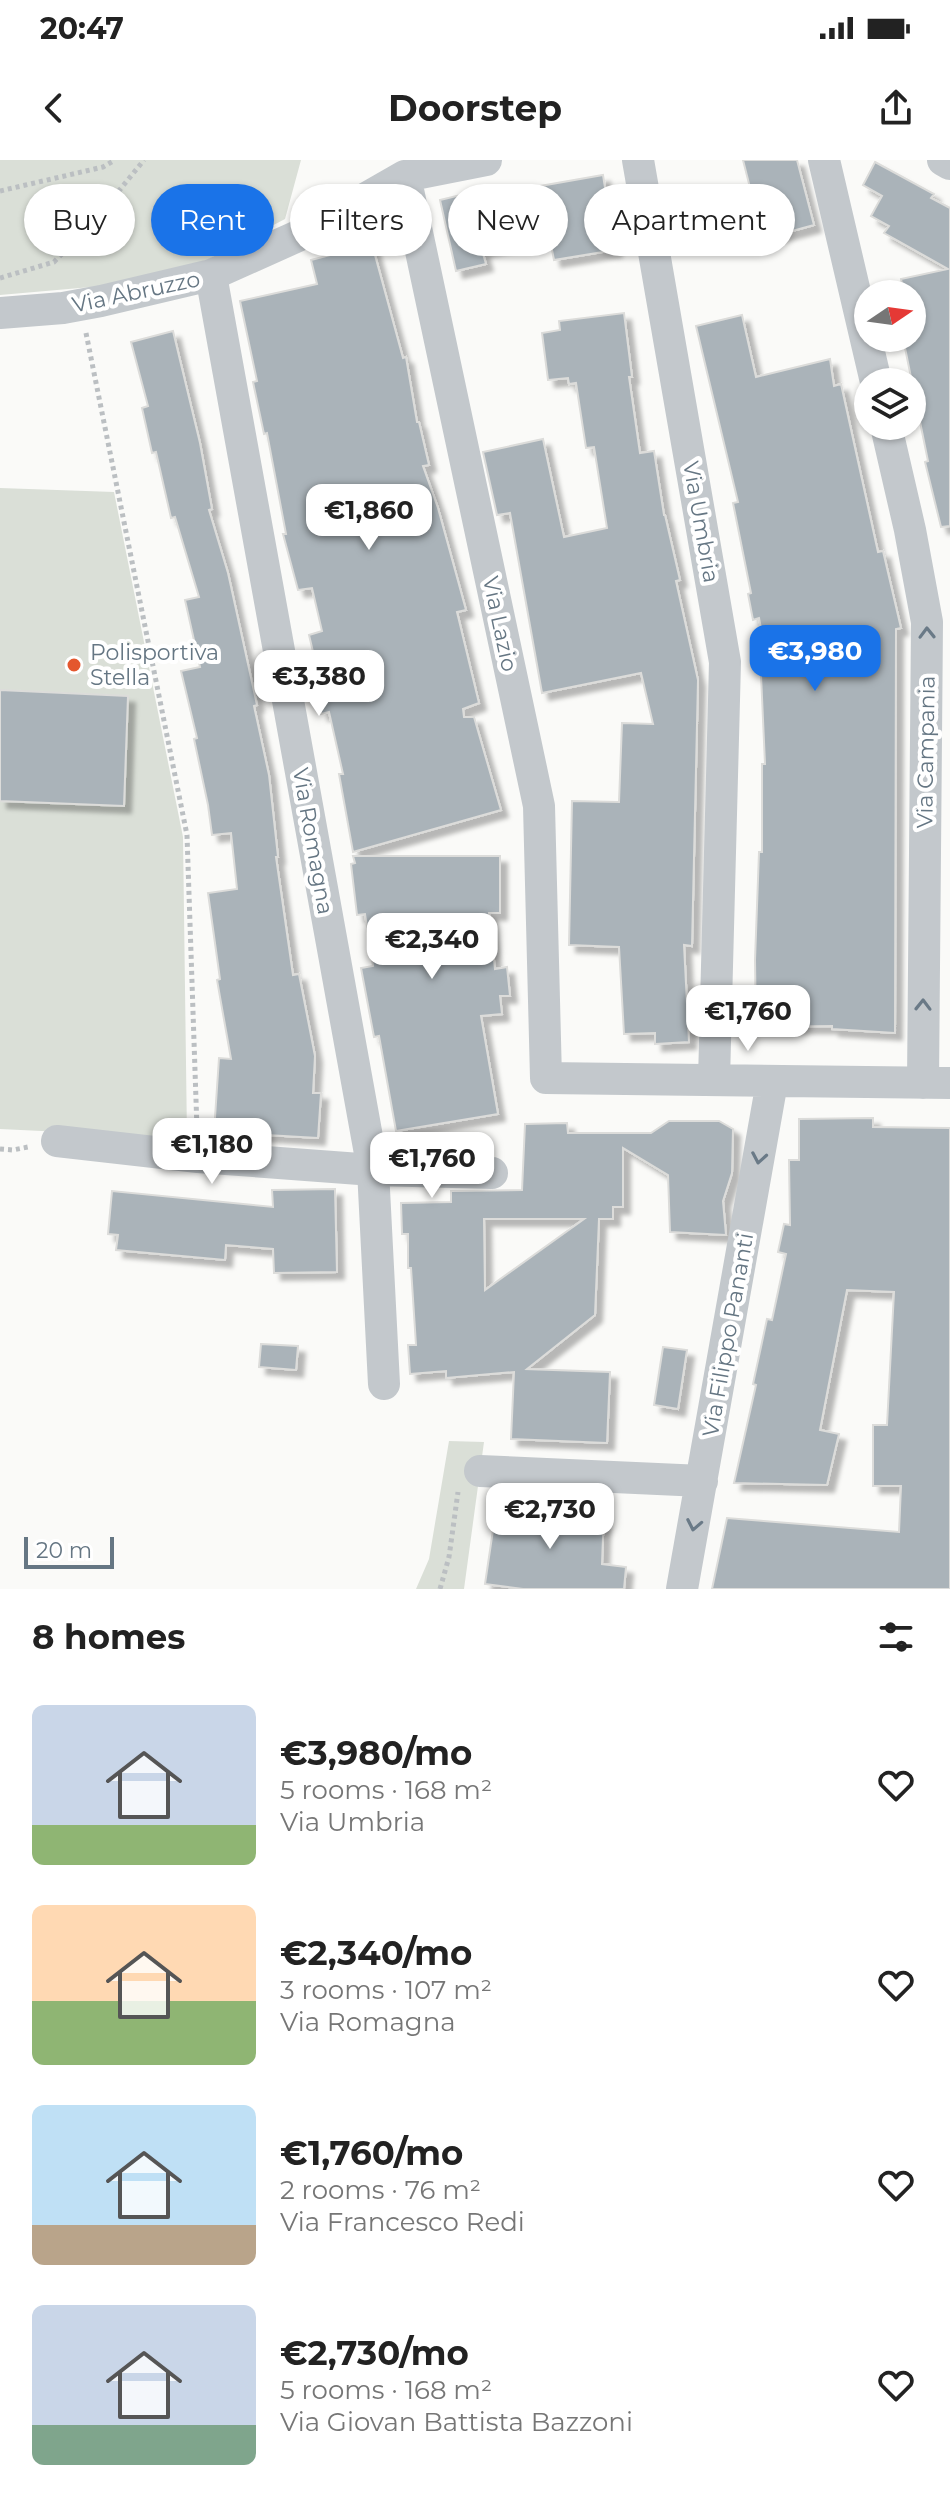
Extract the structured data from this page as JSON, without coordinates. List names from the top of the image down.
{
  "streets": {
    "street": [
      "Via Abruzzo",
      "Via Umbria",
      "Via Lazio",
      "Via Campania",
      "Via Romagna",
      "Via Filippo Pananti"
    ]
  },
  "crossings": [
    ["Via Abruzzo", "Via Lazio"],
    ["Via Abruzzo", "Via Romagna"],
    ["Via Umbria", "Via Lazio"]
  ],
  "one_way": ["Via Campania", "Via Filippo Pananti"],
  "places": ["Polisportiva Stella"],
  "scale_bar": "20 m",
  "north": "right",
  "page": {
    "status": "20:47",
    "header": "Doorstep",
    "chip": [
      "Buy",
      "Rent",
      "Filters",
      "New",
      "Apartment"
    ],
    "price": [
      "€1,860",
      "€3,980",
      "€3,380",
      "€2,340",
      "€1,760",
      "€1,180",
      "€1,760",
      "€2,730"
    ],
    "scale": "20 m",
    "heading": "8 homes",
    "list": [
      {
        "name": "€3,980/mo",
        "note": "5 rooms · 168 m² · Via Umbria"
      },
      {
        "name": "€2,340/mo",
        "note": "3 rooms · 107 m² · Via Romagna"
      },
      {
        "name": "€1,760/mo",
        "note": "2 rooms · 76 m² · Via Francesco Redi"
      },
      {
        "name": "€2,730/mo",
        "note": "5 rooms · 168 m² · Via Giovan Battista Bazzoni"
      }
    ]
  }
}
